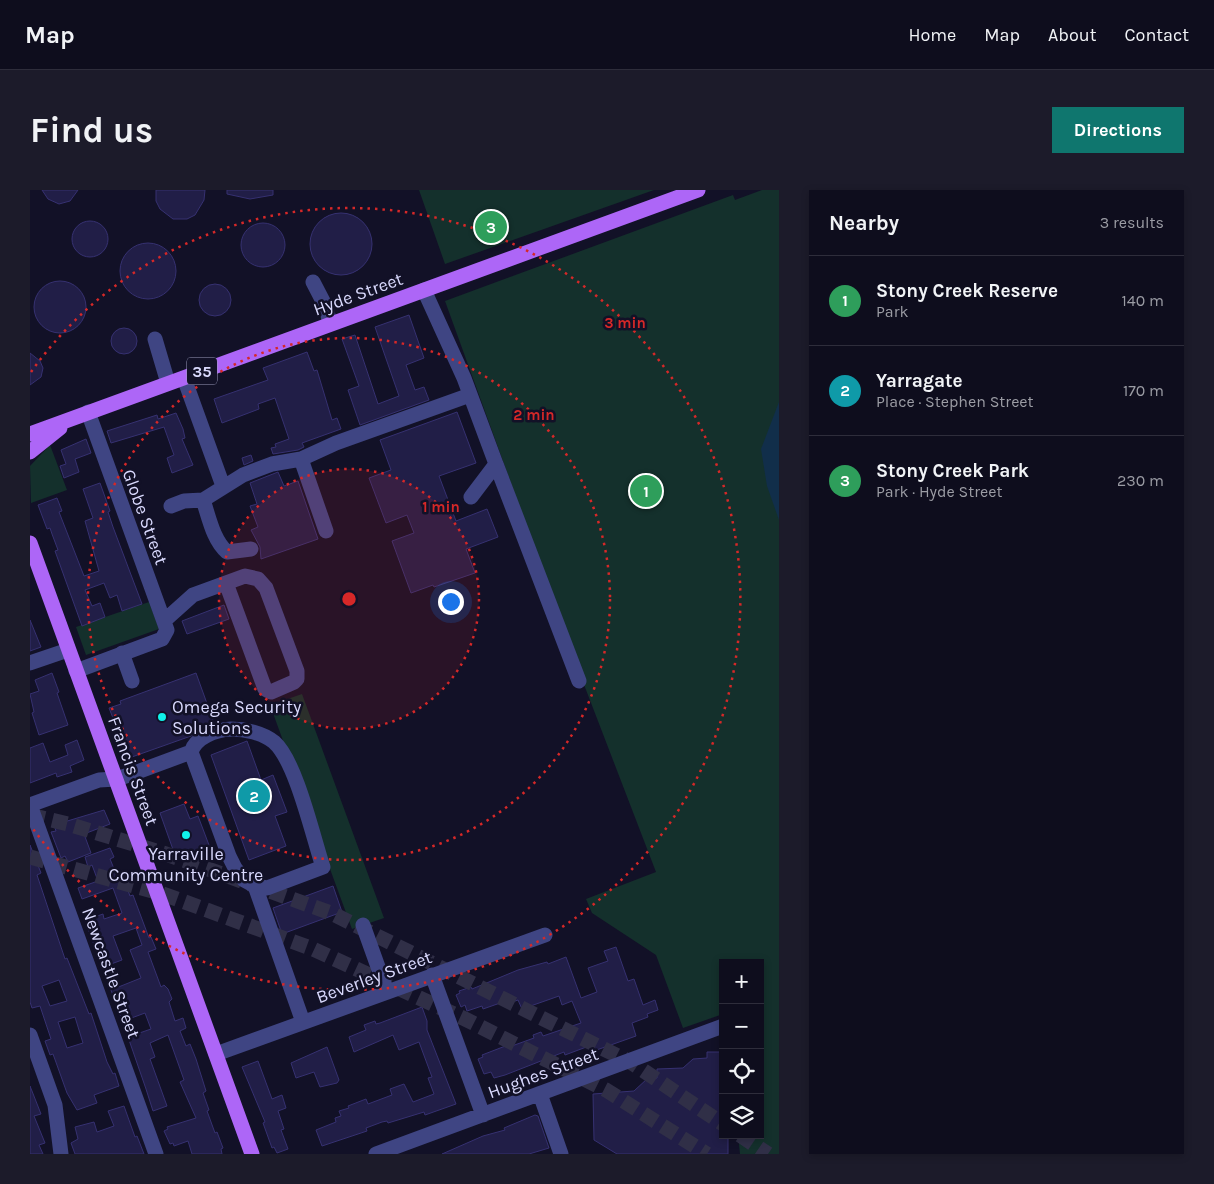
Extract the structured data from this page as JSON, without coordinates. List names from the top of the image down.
{
  "streets": {
    "main road": ["Hyde Street", "35", "Francis Street"],
    "street": [
      "Globe Street",
      "Newcastle Street",
      "Beverley Street",
      "Hughes Street"
    ]
  },
  "crossings": [
    ["Hyde Street", "Globe Street"],
    ["Francis Street", "Beverley Street"]
  ],
  "places": ["Omega Security Solutions", "Yarraville Community Centre"],
  "page": {
    "header": "Map",
    "nav": [
      "Home",
      "Map",
      "About",
      "Contact"
    ],
    "buttons": "Directions",
    "title": "Find us",
    "heading": ["Nearby", "3 results"],
    "pins": ["3", "1", "2"],
    "list": [
      {
        "mark": "1",
        "name": "Stony Creek Reserve",
        "note": "Park",
        "value": "140 m"
      },
      {
        "mark": "2",
        "name": "Yarragate",
        "note": "Place · Stephen Street",
        "value": "170 m"
      },
      {
        "mark": "3",
        "name": "Stony Creek Park",
        "note": "Park · Hyde Street",
        "value": "230 m"
      }
    ],
    "map_buttons": ["+", "−"]
  },
  "rings": ["3 min", "2 min", "1 min"]
}
